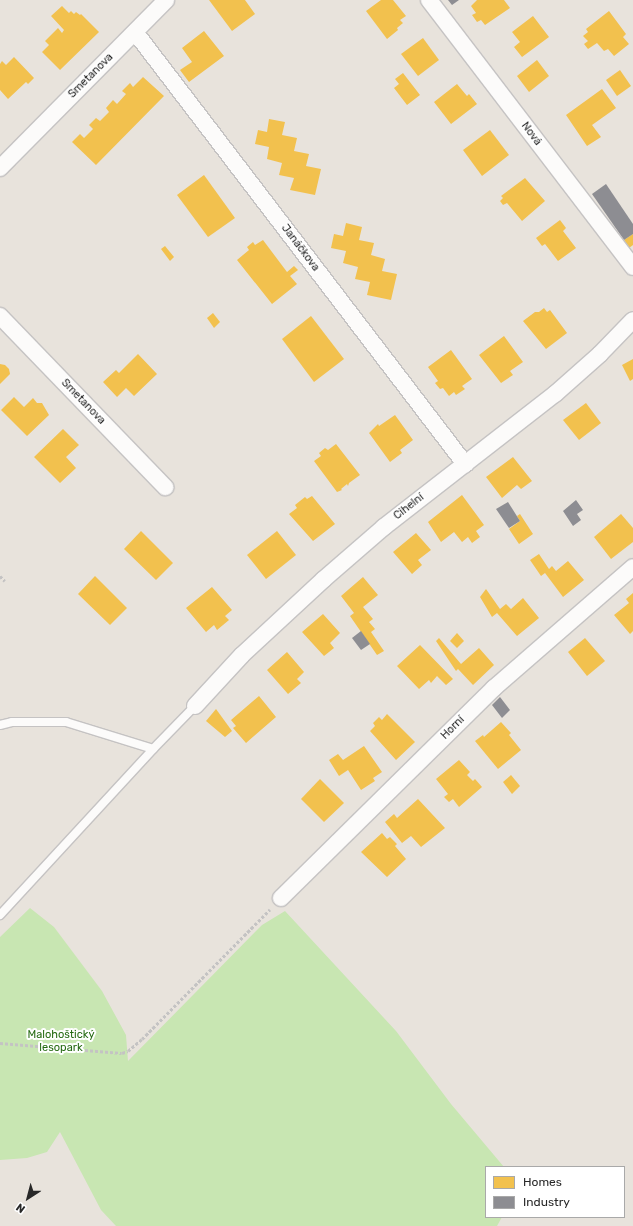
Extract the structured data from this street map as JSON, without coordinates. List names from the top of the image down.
{
  "streets": {
    "street": [
      "Smetanova",
      "Nová",
      "Janáčkova",
      "Cihelní",
      "Horní"
    ]
  },
  "crossings": [
    ["Smetanova", "Janáčkova"],
    ["Janáčkova", "Cihelní"]
  ],
  "parks": ["Malohoštický lesopark"],
  "legend": ["Homes", "Industry"],
  "north": "bottom left"
}
